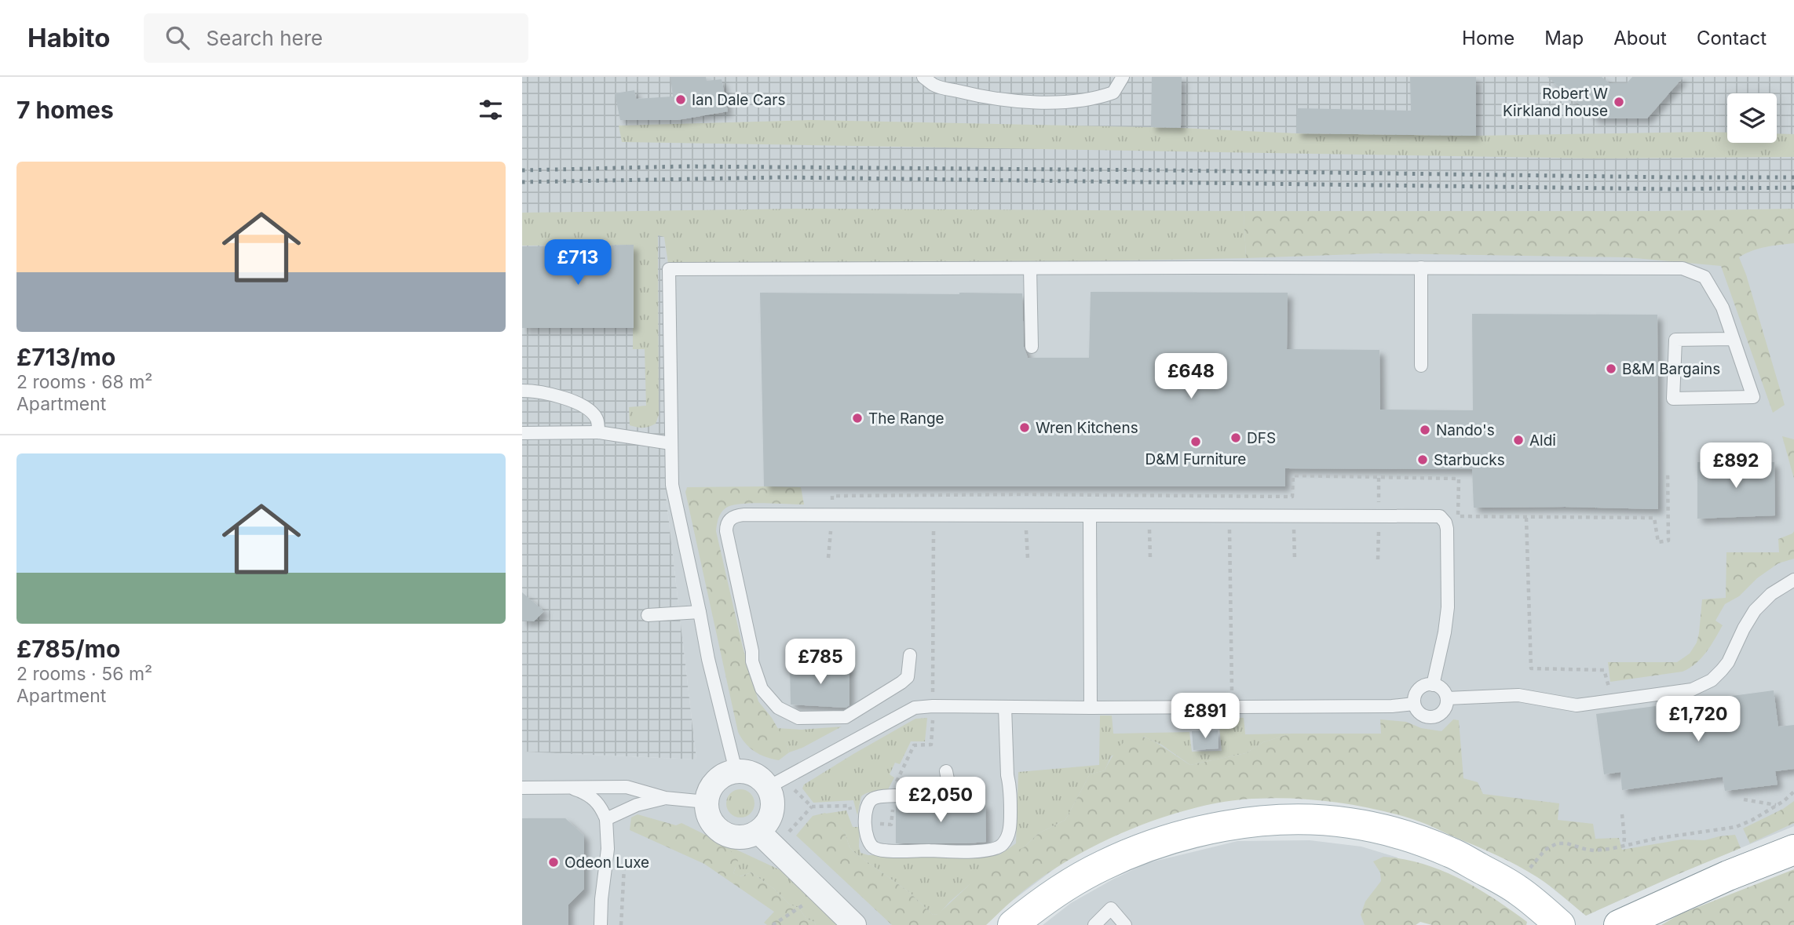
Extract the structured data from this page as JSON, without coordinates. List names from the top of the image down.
{
  "places": [
    "Ian Dale Cars",
    "Robert W Kirkland house",
    "B&M Bargains",
    "The Range",
    "Wren Kitchens",
    "Nando's",
    "DFS",
    "Aldi",
    "D&M Furniture",
    "Starbucks",
    "Odeon Luxe"
  ],
  "page": {
    "header": "Habito",
    "search": "Search here",
    "nav": [
      "Home",
      "Map",
      "About",
      "Contact"
    ],
    "heading": "7 homes",
    "list": [
      {
        "name": "£713/mo",
        "note": "2 rooms · 68 m² · Apartment"
      },
      {
        "name": "£785/mo",
        "note": "2 rooms · 56 m² · Apartment"
      }
    ],
    "price": [
      "£713",
      "£648",
      "£892",
      "£785",
      "£891",
      "£1,720",
      "£2,050"
    ]
  }
}
